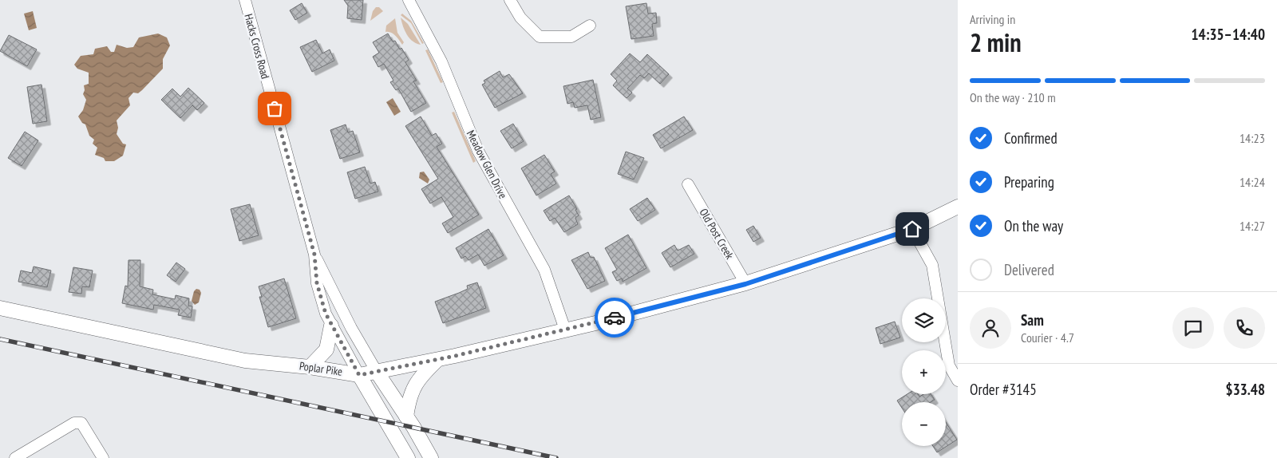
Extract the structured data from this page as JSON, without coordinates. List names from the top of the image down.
{
  "streets": {
    "main road": ["Hacks Cross Road", "Poplar Pike"],
    "street": ["Meadow Glen Drive", "Old Post Creek"]
  },
  "crossings": [
    ["Hacks Cross Road", "Poplar Pike"],
    ["Meadow Glen Drive", "Poplar Pike"],
    ["Old Post Creek", "Poplar Pike"]
  ],
  "page": {
    "heading": ["2 min", "Arriving in", "14:35–14:40"],
    "panel": [
      "Sam",
      "Courier · 4.7",
      "Order #3145",
      "$33.48"
    ],
    "bar": "On the way · 210 m",
    "list": [
      ["Confirmed", "14:23"],
      ["Preparing", "14:24"],
      ["On the way", "14:27"],
      "Delivered"
    ],
    "map_buttons": ["+", "−"]
  }
}
